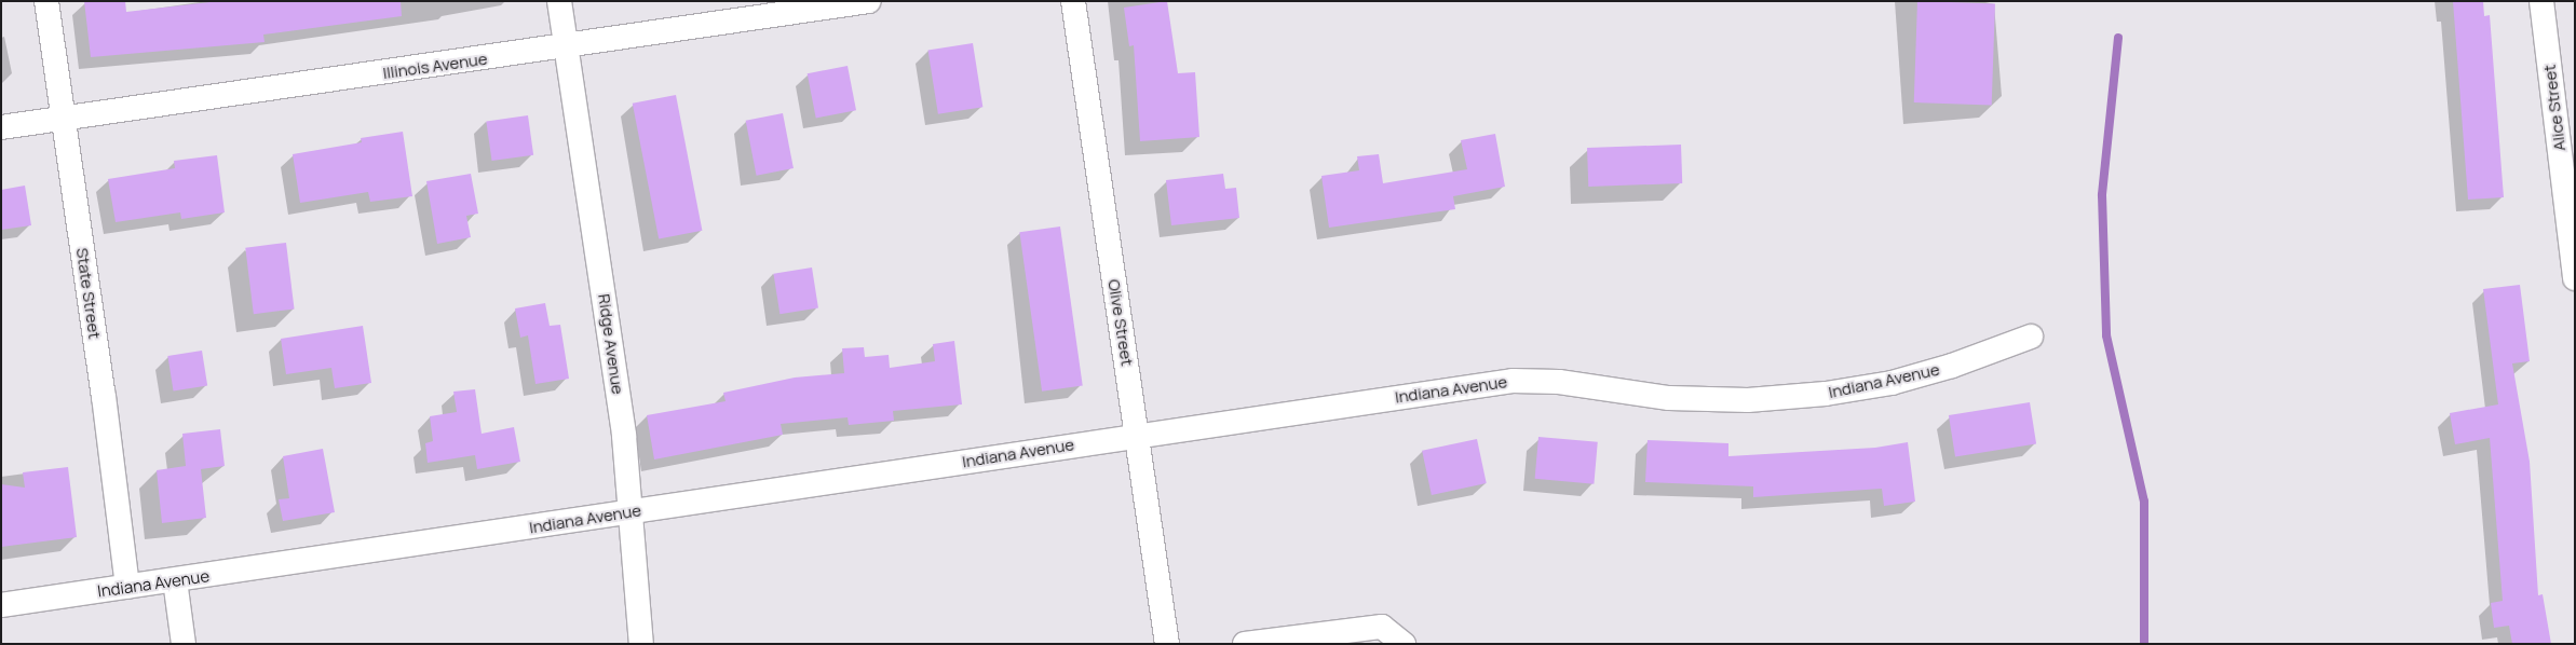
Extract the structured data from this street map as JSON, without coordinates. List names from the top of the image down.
{
  "streets": {
    "street": [
      "Illinois Avenue",
      "Alice Street",
      "State Street",
      "Olive Street",
      "Ridge Avenue",
      "Indiana Avenue"
    ]
  },
  "crossings": [
    ["Illinois Avenue", "State Street"],
    ["Illinois Avenue", "Ridge Avenue"],
    ["State Street", "Indiana Avenue"],
    ["Olive Street", "Indiana Avenue"],
    ["Ridge Avenue", "Indiana Avenue"]
  ]
}
